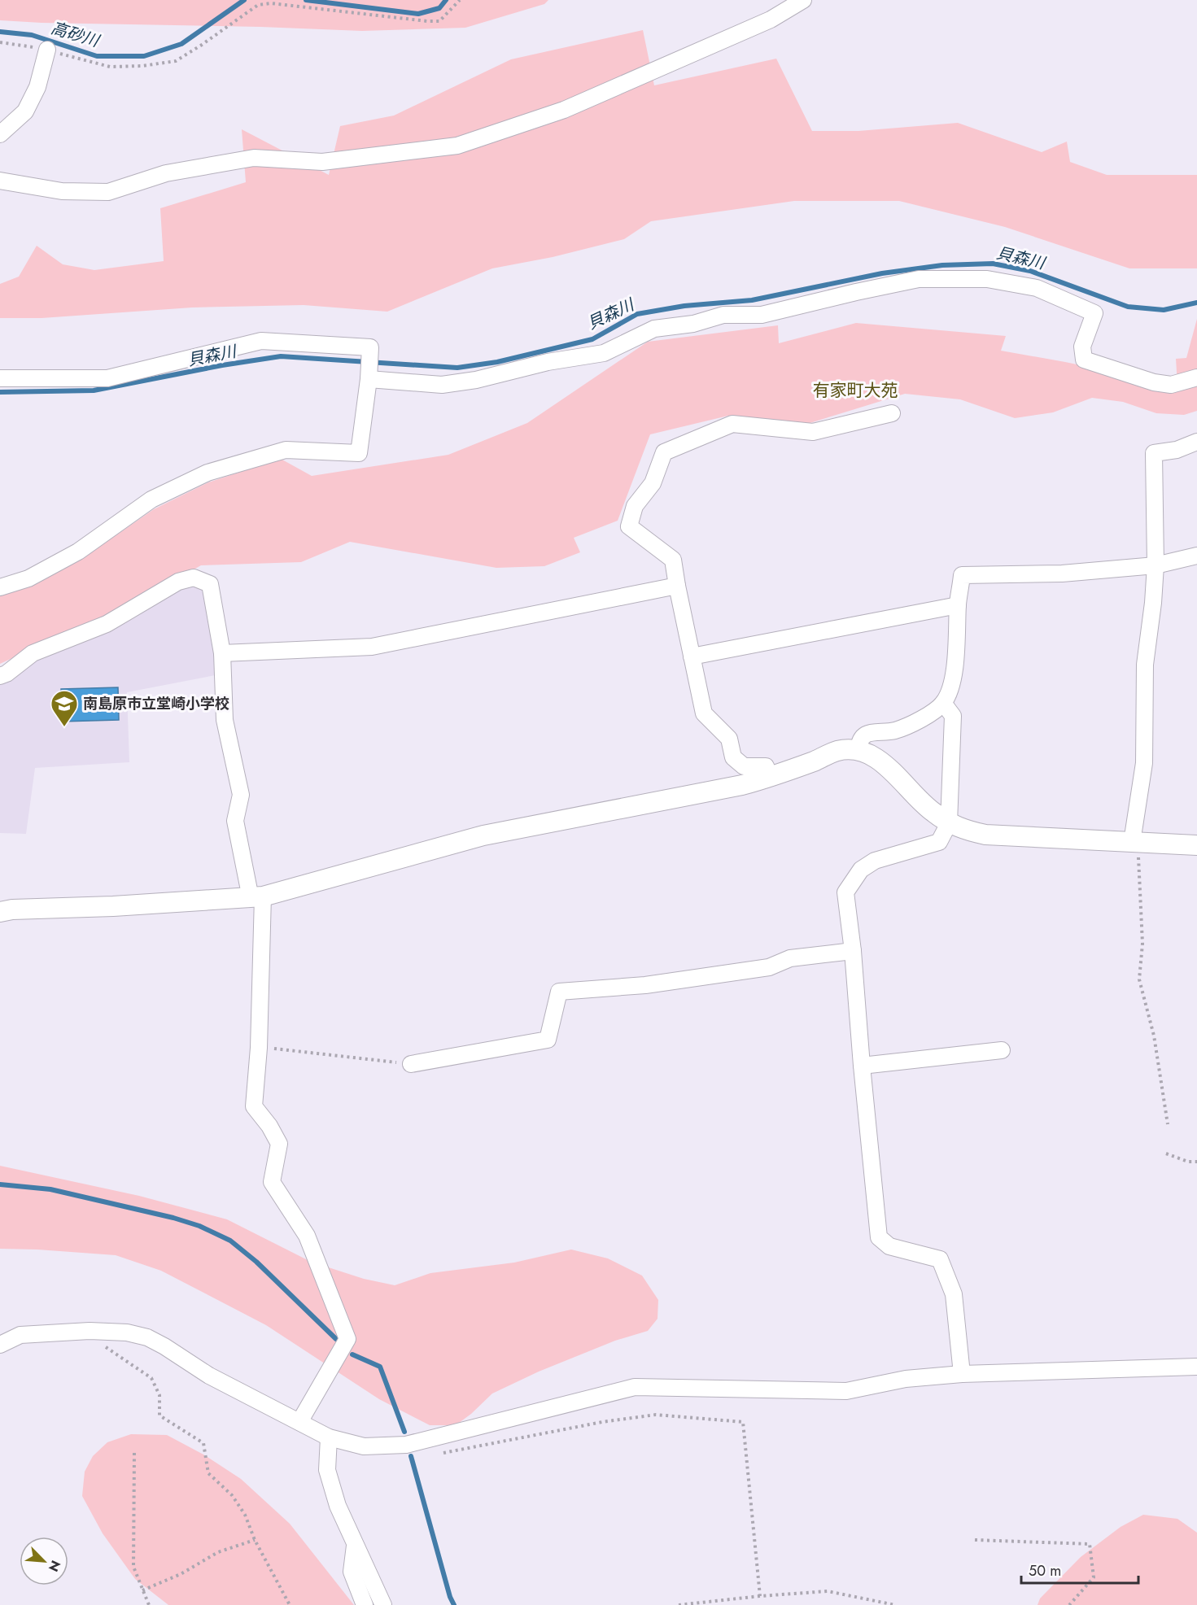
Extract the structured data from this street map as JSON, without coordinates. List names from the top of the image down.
{
  "districts": ["有家町大苑"],
  "water": ["高砂川", "貝森川"],
  "places": {
    "school or university": ["南島原市立堂崎小学校"]
  },
  "scale_bar": "50 m",
  "north": "bottom right"
}
